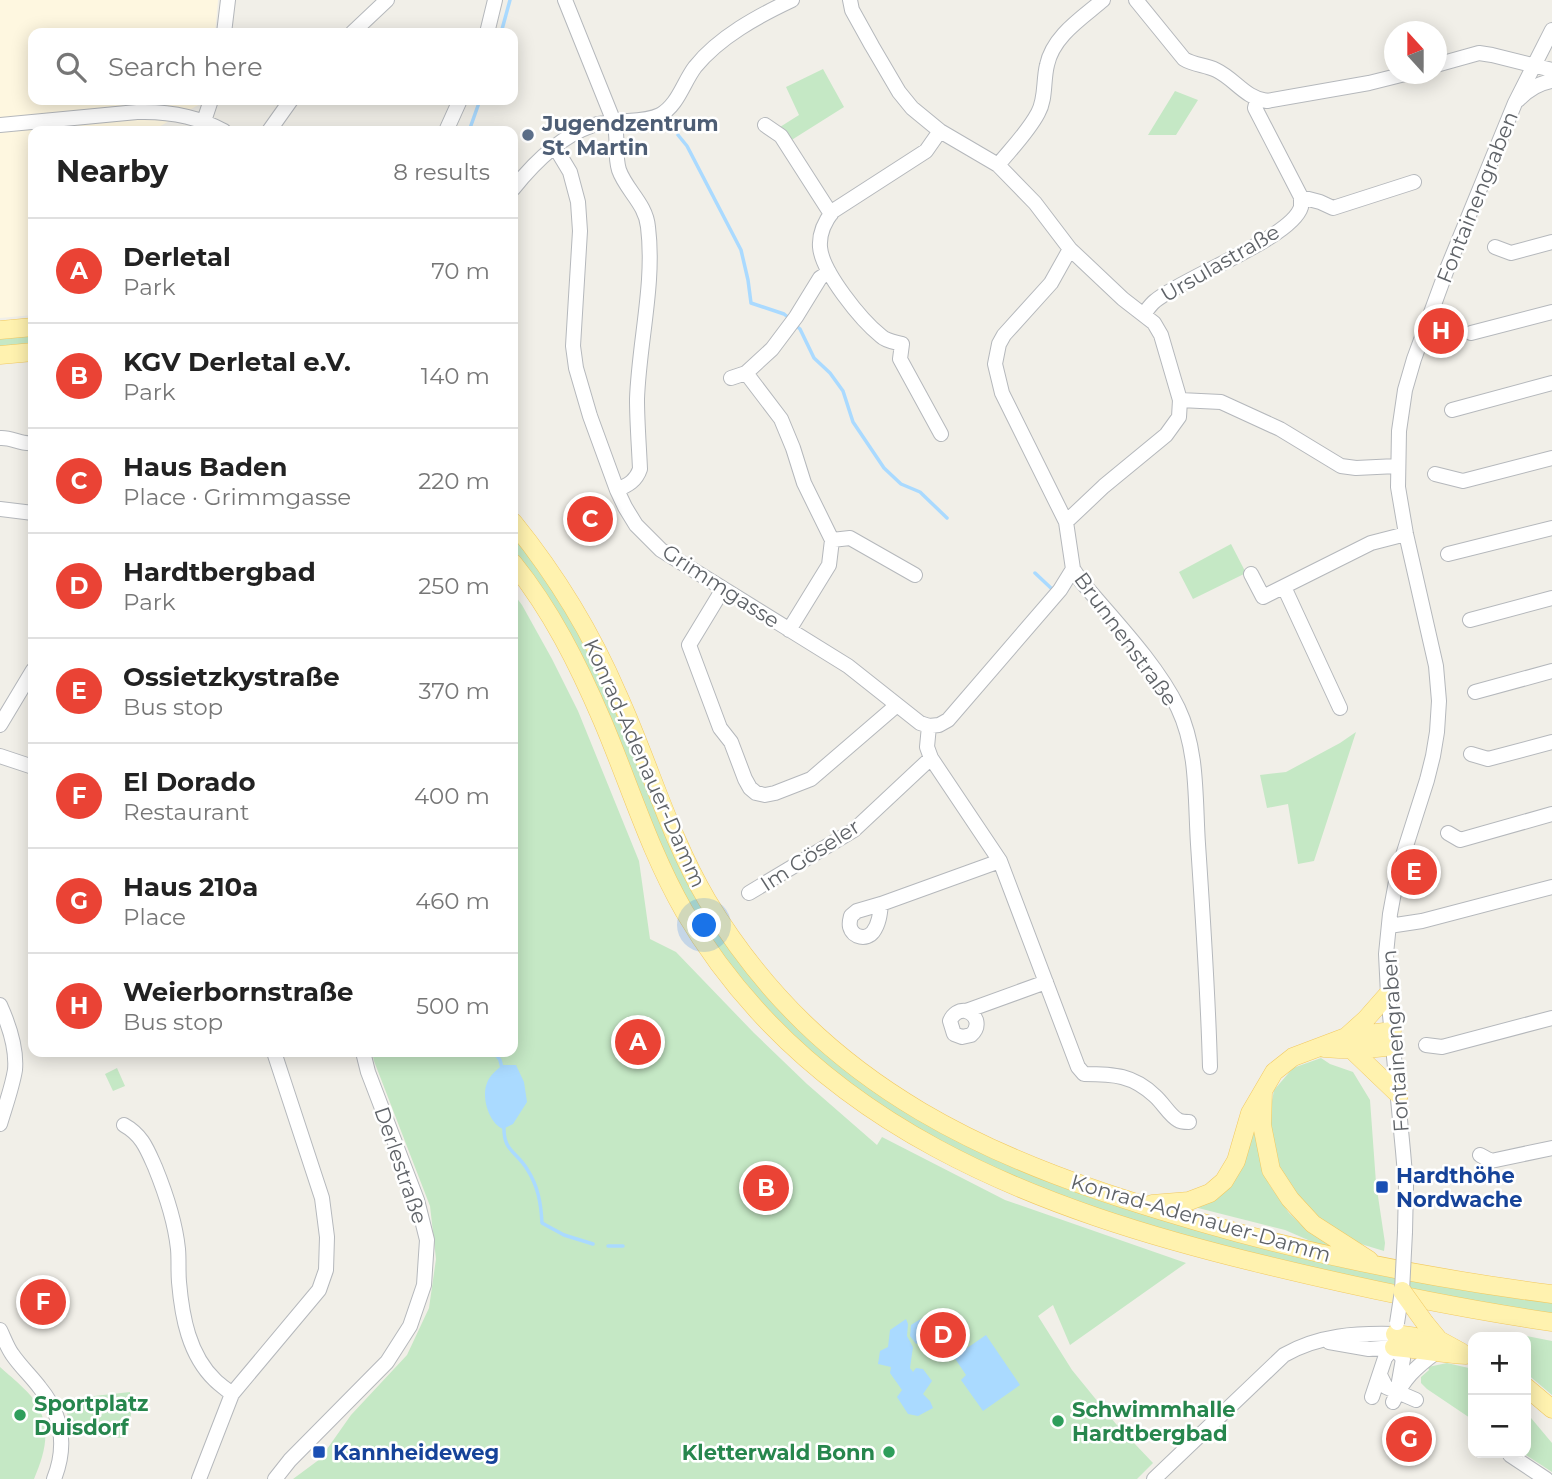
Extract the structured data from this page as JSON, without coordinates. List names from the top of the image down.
{
  "streets": {
    "main road": ["Konrad-Adenauer-Damm"],
    "street": [
      "Fontainengraben",
      "Ursulastraße",
      "Grimmgasse",
      "Brunnenstraße",
      "Im Göseler",
      "Derlestraße"
    ]
  },
  "places": {
    "other": [
      "Jugendzentrum St. Martin",
      "Sportplatz Duisdorf",
      "Schwimmhalle Hardtbergbad",
      "Kletterwald Bonn"
    ],
    "transit": ["Hardthöhe Nordwache", "Kannheideweg"]
  },
  "north": "top",
  "page": {
    "search": "Search here",
    "heading": ["Nearby", "8 results"],
    "list": [
      {
        "mark": "A",
        "name": "Derletal",
        "note": "Park",
        "value": "70 m"
      },
      {
        "mark": "B",
        "name": "KGV Derletal e.V.",
        "note": "Park",
        "value": "140 m"
      },
      {
        "mark": "C",
        "name": "Haus Baden",
        "note": "Place · Grimmgasse",
        "value": "220 m"
      },
      {
        "mark": "D",
        "name": "Hardtbergbad",
        "note": "Park",
        "value": "250 m"
      },
      {
        "mark": "E",
        "name": "Ossietzkystraße",
        "note": "Bus stop",
        "value": "370 m"
      },
      {
        "mark": "F",
        "name": "El Dorado",
        "note": "Restaurant",
        "value": "400 m"
      },
      {
        "mark": "G",
        "name": "Haus 210a",
        "note": "Place",
        "value": "460 m"
      },
      {
        "mark": "H",
        "name": "Weierbornstraße",
        "note": "Bus stop",
        "value": "500 m"
      }
    ],
    "pins": [
      "H",
      "C",
      "E",
      "A",
      "B",
      "F",
      "D",
      "G"
    ],
    "map_buttons": ["+", "−"]
  }
}
